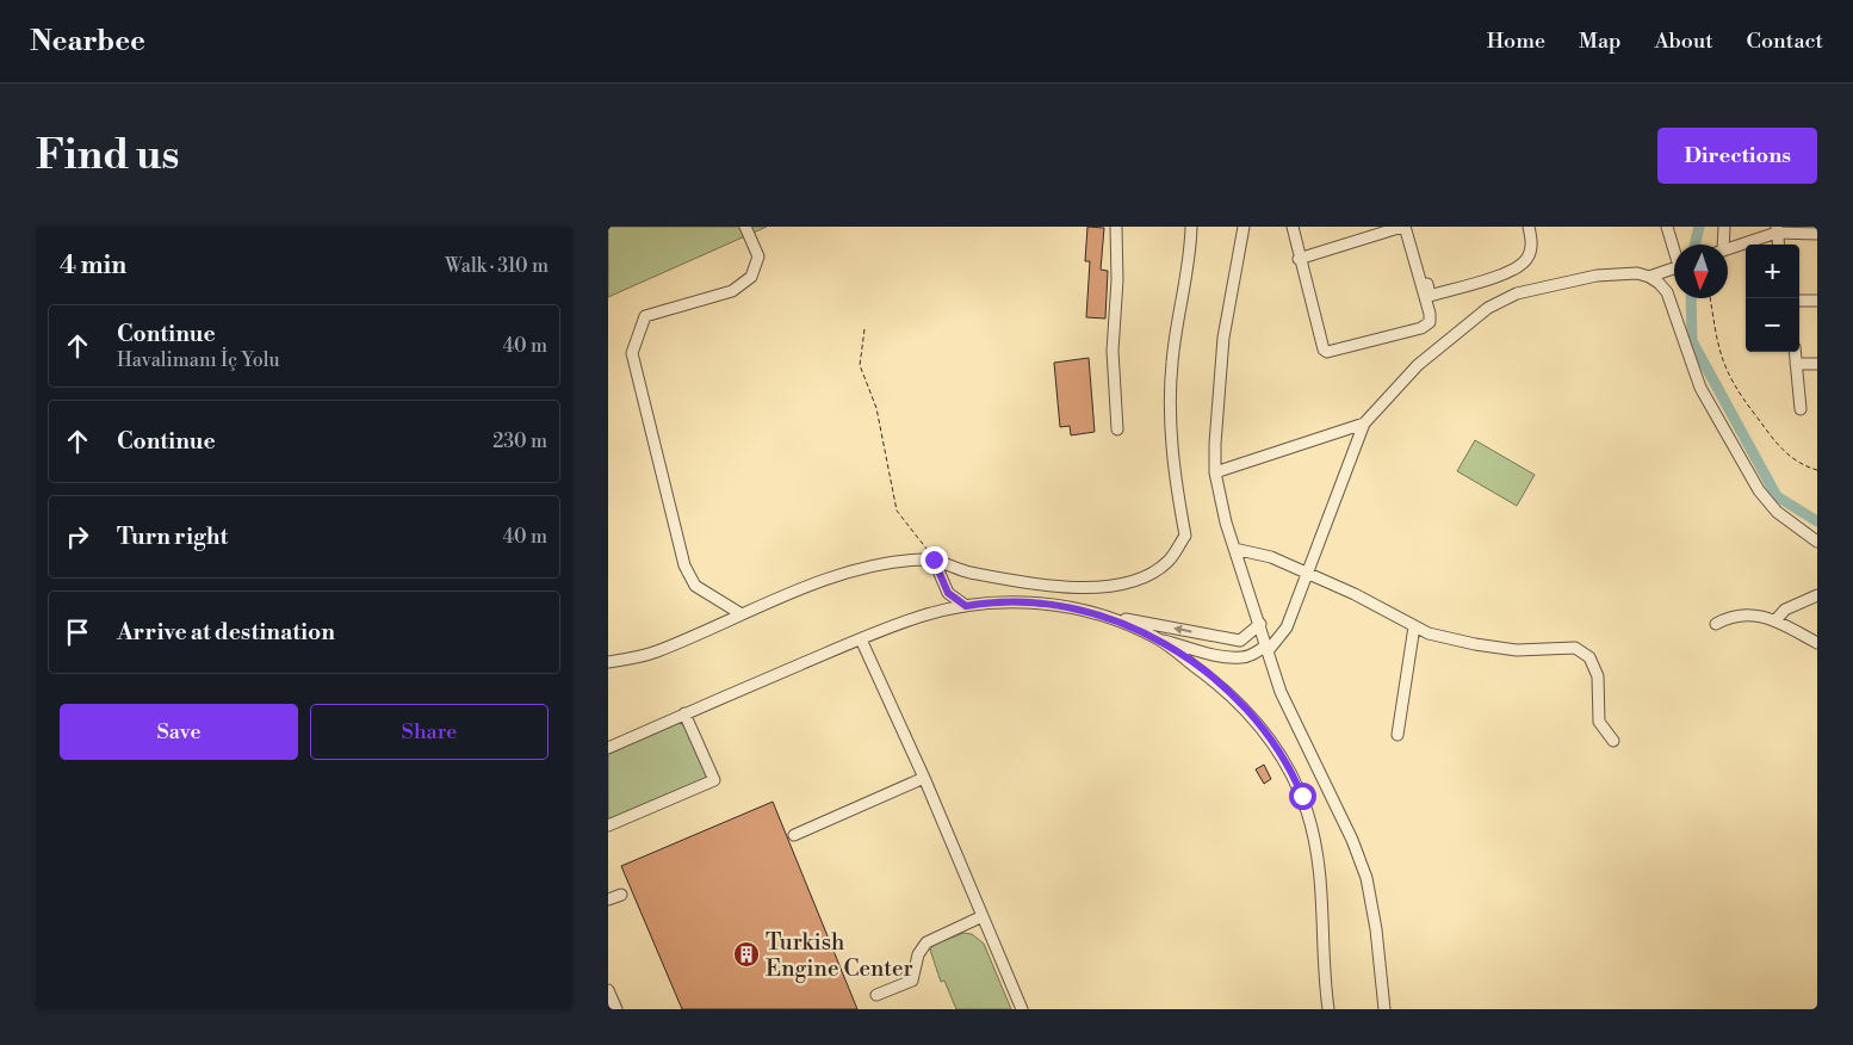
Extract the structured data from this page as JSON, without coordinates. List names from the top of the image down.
{
  "places": {
    "building": ["Turkish Engine Center"]
  },
  "north": "bottom",
  "page": {
    "header": "Nearbee",
    "nav": [
      "Home",
      "Map",
      "About",
      "Contact"
    ],
    "buttons": [
      "Directions",
      ["Save", "Share"]
    ],
    "title": "Find us",
    "heading": ["4 min", "Walk · 310 m"],
    "map_buttons": ["+", "−"],
    "list": [
      ["Continue", "Havalimanı İç Yolu", "40 m"],
      ["Continue", "230 m"],
      ["Turn right", "40 m"],
      "Arrive at destination"
    ]
  }
}
